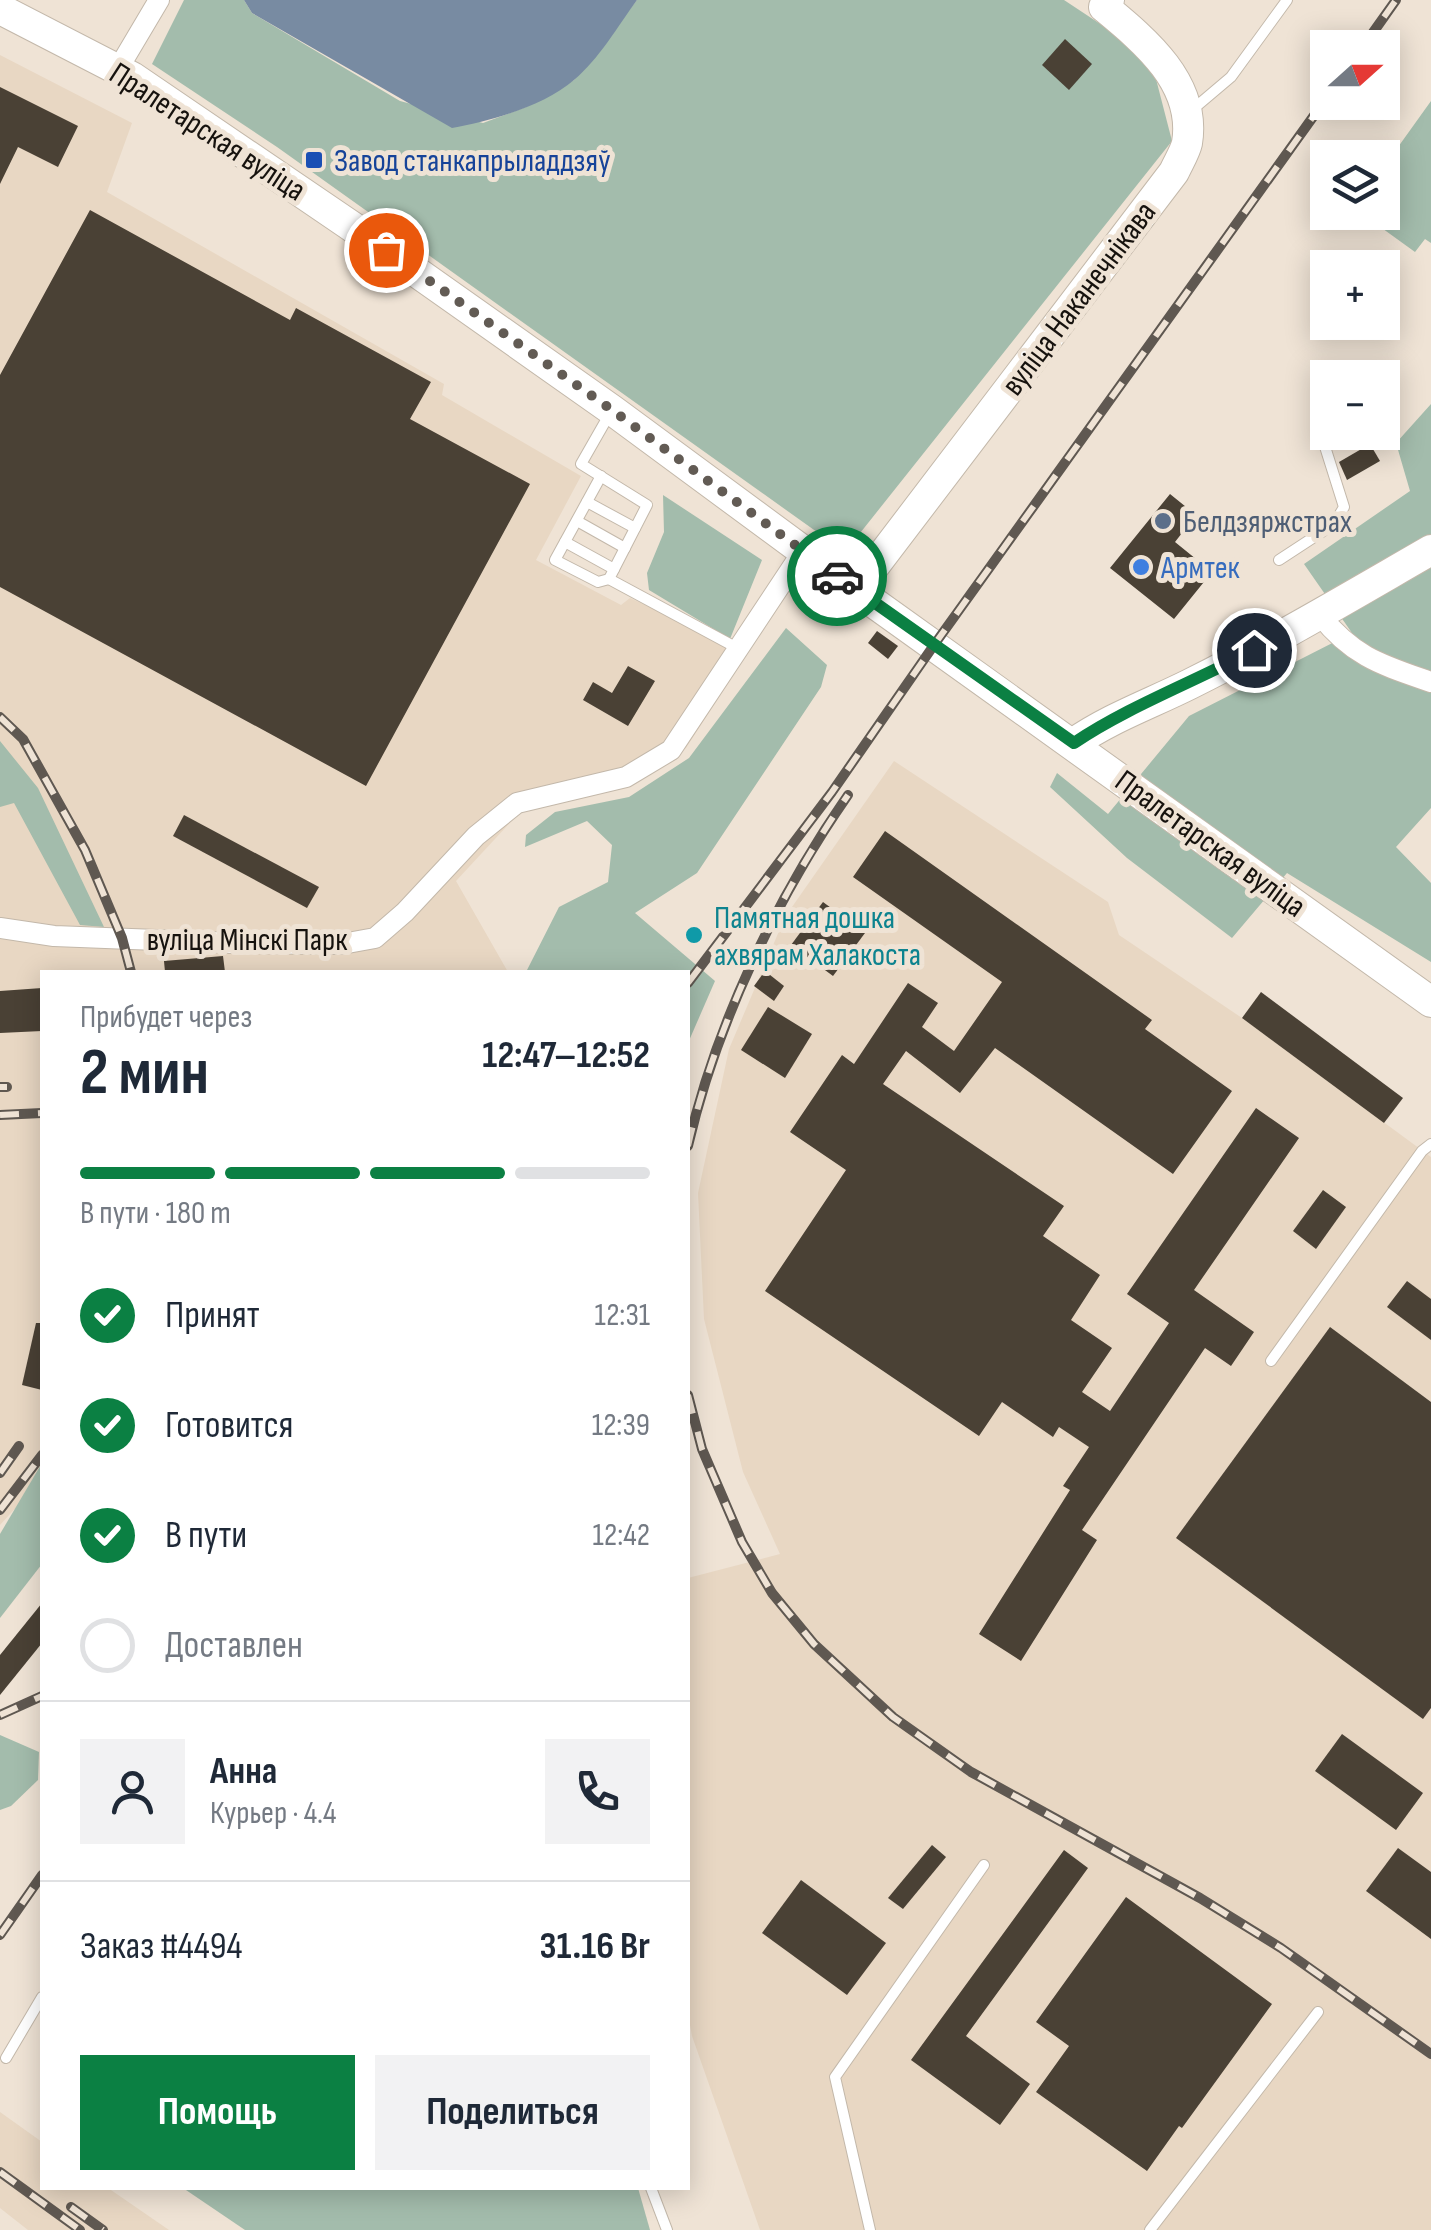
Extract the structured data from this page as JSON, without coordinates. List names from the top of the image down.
{
  "streets": {
    "main road": ["Пралетарская вуліца", "вуліца Наканечнікава"],
    "street": ["вуліца Мінскі Парк"]
  },
  "crossings": [
    ["Пралетарская вуліца", "вуліца Наканечнікава"],
    ["Пралетарская вуліца", "вуліца Мінскі Парк"]
  ],
  "places": {
    "transit": ["Завод станкапрыладдзяў"],
    "other": ["Белдзяржстрах", "Армтек", "Памятная дошка ахвярам Халакоста"]
  },
  "north": "right",
  "page": {
    "map_buttons": ["+", "−"],
    "heading": ["2 мин", "Прибудет через", "12:47–12:52"],
    "panel": [
      "Анна",
      "Курьер · 4.4",
      "Заказ #4494",
      "31.16 Br"
    ],
    "bar": "В пути · 180 m",
    "list": [
      ["Принят", "12:31"],
      ["Готовится", "12:39"],
      ["В пути", "12:42"],
      "Доставлен"
    ],
    "buttons": ["Помощь", "Поделиться"]
  }
}
